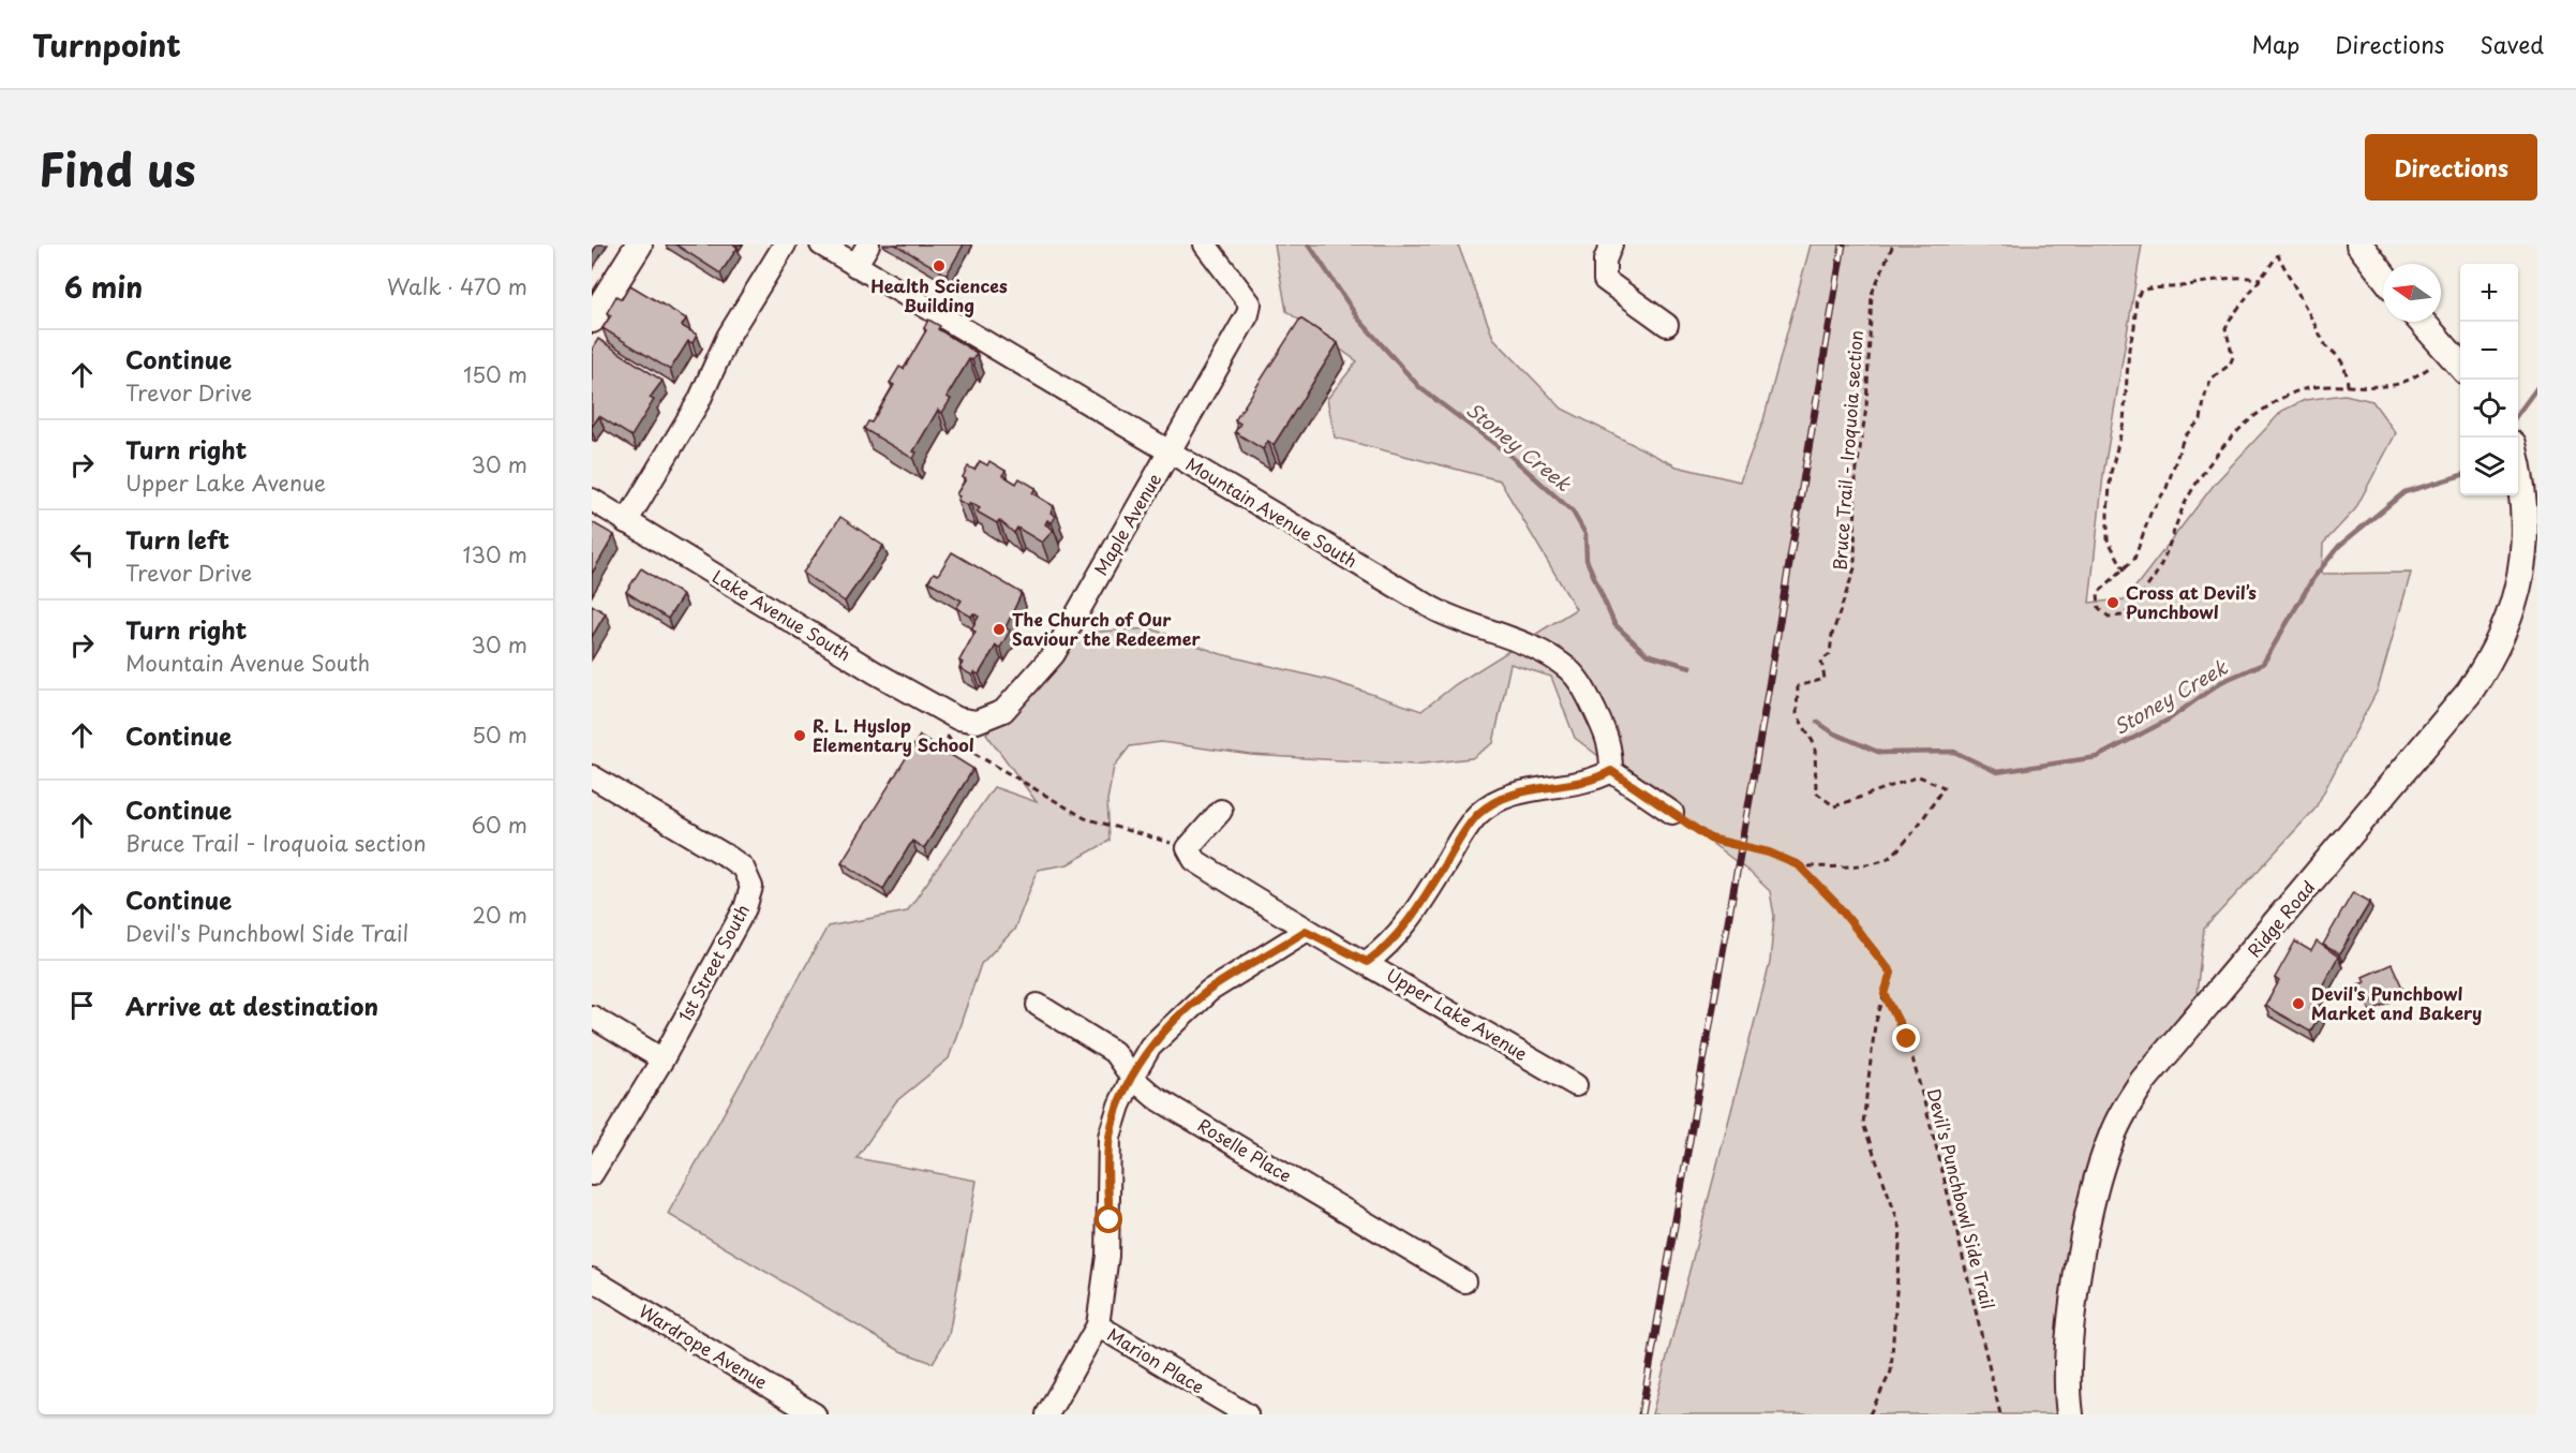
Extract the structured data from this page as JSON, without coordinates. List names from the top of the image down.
{
  "streets": {
    "main road": ["Ridge Road"],
    "street": [
      "Mountain Avenue South",
      "Maple Avenue",
      "Lake Avenue South",
      "1st Street South",
      "Upper Lake Avenue",
      "Roselle Place",
      "Wardrope Avenue",
      "Marion Place"
    ],
    "path": ["Bruce Trail - Iroquoia section", "Devil's Punchbowl Side Trail"]
  },
  "crossings": [
    ["Mountain Avenue South", "Maple Avenue"],
    ["Maple Avenue", "Lake Avenue South"]
  ],
  "water": ["Stoney Creek"],
  "places": [
    "Health Sciences Building",
    "Cross at Devil’s Punchbowl",
    "The Church of Our Saviour the Redeemer",
    "R. L. Hyslop Elementary School",
    "Devil's Punchbowl Market and Bakery"
  ],
  "north": "left",
  "page": {
    "header": "Turnpoint",
    "nav": ["Map", "Directions", "Saved"],
    "title": "Find us",
    "buttons": "Directions",
    "heading": ["6 min", "Walk · 470 m"],
    "map_buttons": ["+", "−"],
    "list": [
      ["Continue", "Trevor Drive", "150 m"],
      ["Turn right", "Upper Lake Avenue", "30 m"],
      ["Turn left", "Trevor Drive", "130 m"],
      ["Turn right", "Mountain Avenue South", "30 m"],
      ["Continue", "50 m"],
      ["Continue", "Bruce Trail - Iroquoia section", "60 m"],
      ["Continue", "Devil's Punchbowl Side Trail", "20 m"],
      "Arrive at destination"
    ]
  }
}
